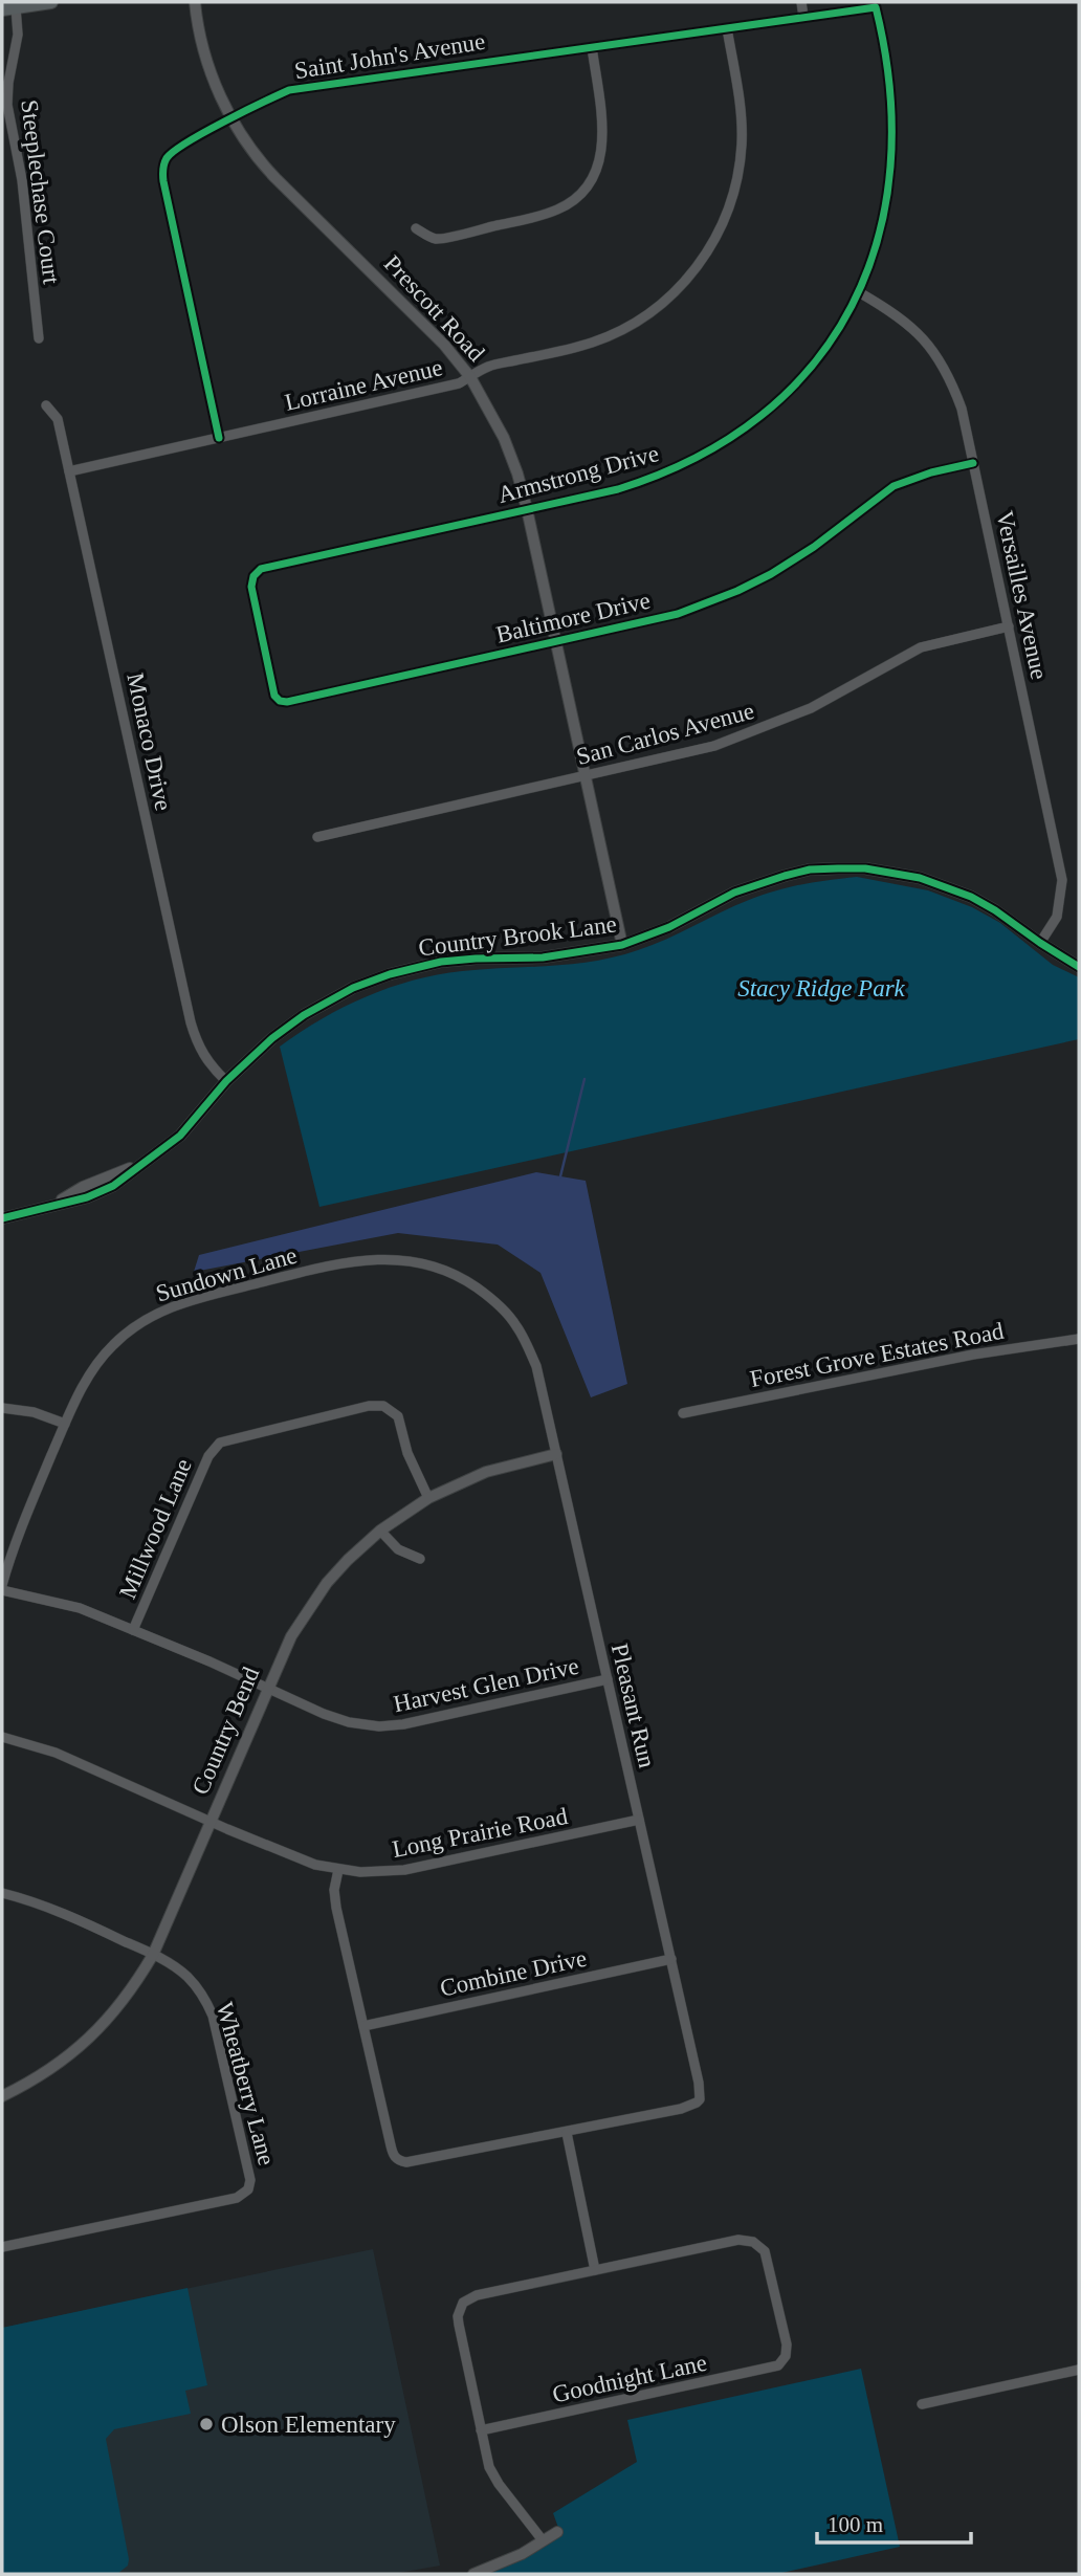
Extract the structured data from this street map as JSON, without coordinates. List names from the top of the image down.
{
  "streets": {
    "street": [
      "Saint John's Avenue",
      "Steeplechase Court",
      "Prescott Road",
      "Lorraine Avenue",
      "Armstrong Drive",
      "Versailles Avenue",
      "Baltimore Drive",
      "San Carlos Avenue",
      "Monaco Drive",
      "Country Brook Lane",
      "Sundown Lane",
      "Forest Grove Estates Road",
      "Millwood Lane",
      "Harvest Glen Drive",
      "Pleasant Run",
      "Country Bend",
      "Long Prairie Road",
      "Combine Drive",
      "Wheatberry Lane",
      "Goodnight Lane"
    ]
  },
  "crossings": [
    ["Saint John's Avenue", "Prescott Road"],
    ["Saint John's Avenue", "Lorraine Avenue"],
    ["Saint John's Avenue", "Armstrong Drive"],
    ["Prescott Road", "Lorraine Avenue"],
    ["Prescott Road", "Armstrong Drive"],
    ["Prescott Road", "Baltimore Drive"],
    ["Prescott Road", "San Carlos Avenue"],
    ["Prescott Road", "Country Brook Lane"],
    ["Lorraine Avenue", "Monaco Drive"],
    ["Armstrong Drive", "Versailles Avenue"],
    ["Armstrong Drive", "Baltimore Drive"],
    ["Versailles Avenue", "Baltimore Drive"],
    ["Versailles Avenue", "San Carlos Avenue"],
    ["Versailles Avenue", "Country Brook Lane"],
    ["Monaco Drive", "Country Brook Lane"],
    ["Sundown Lane", "Pleasant Run"],
    ["Millwood Lane", "Harvest Glen Drive"],
    ["Millwood Lane", "Country Bend"],
    ["Harvest Glen Drive", "Pleasant Run"],
    ["Harvest Glen Drive", "Country Bend"],
    ["Pleasant Run", "Country Bend"],
    ["Pleasant Run", "Long Prairie Road"],
    ["Pleasant Run", "Combine Drive"],
    ["Country Bend", "Long Prairie Road"],
    ["Country Bend", "Wheatberry Lane"]
  ],
  "parks": ["Stacy Ridge Park"],
  "places": ["Olson Elementary"],
  "scale_bar": "100 m"
}
